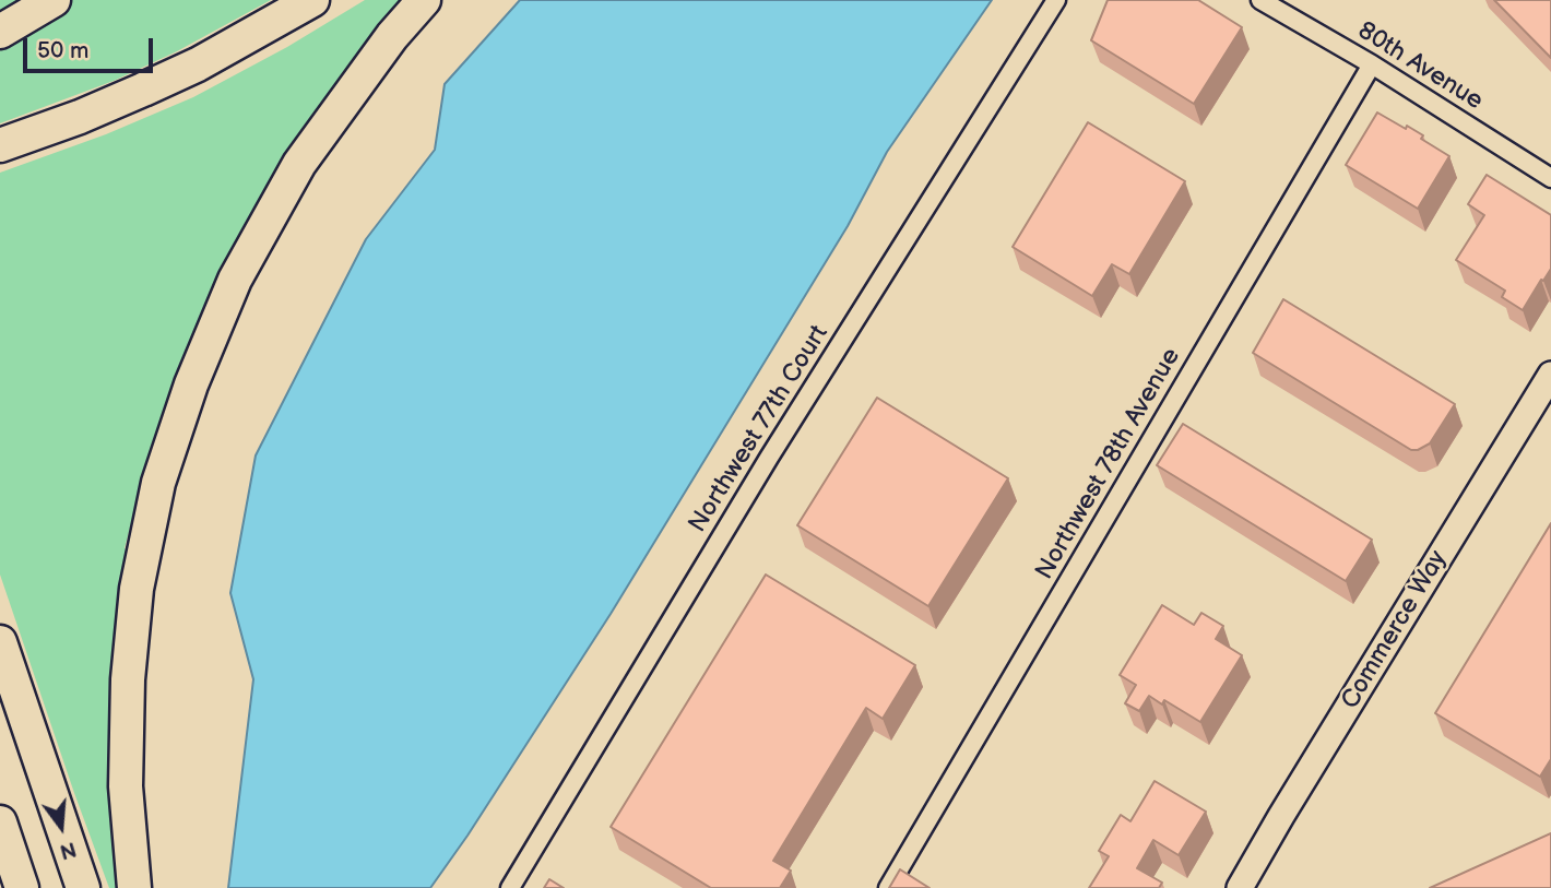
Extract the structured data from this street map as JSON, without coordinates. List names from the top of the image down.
{
  "streets": {
    "street": [
      "80th Avenue",
      "Northwest 77th Court",
      "Northwest 78th Avenue",
      "Commerce Way"
    ]
  },
  "crossings": [
    ["80th Avenue", "Northwest 78th Avenue"]
  ],
  "scale_bar": "50 m",
  "north": "bottom"
}
